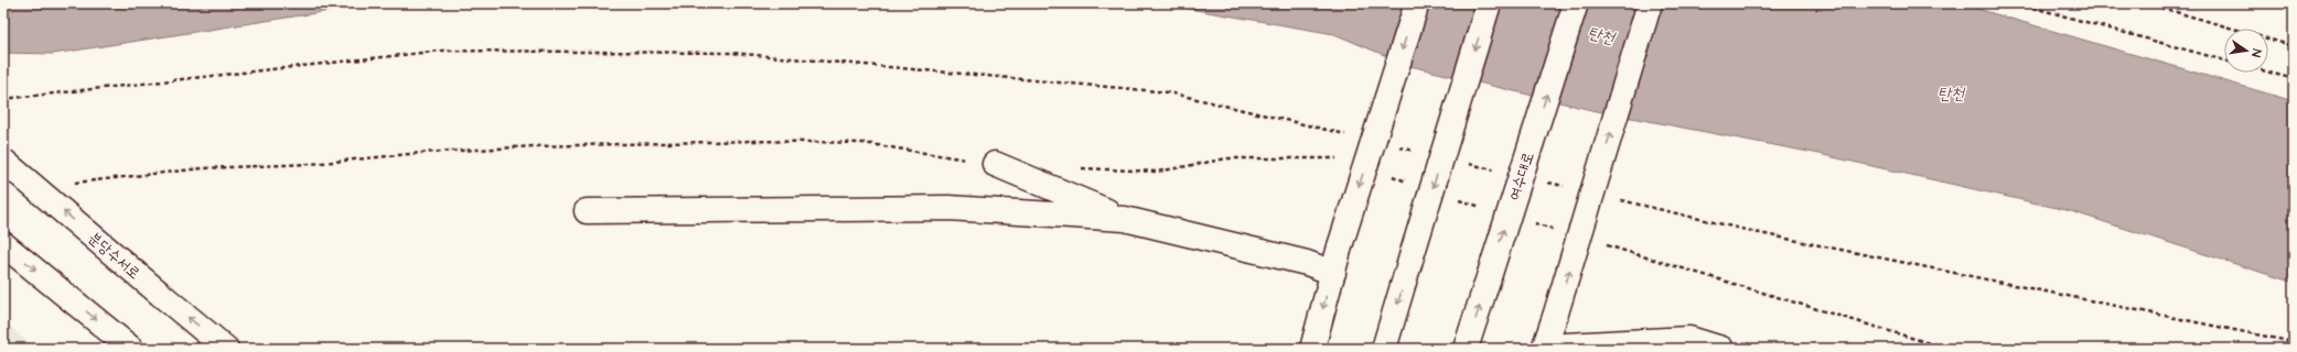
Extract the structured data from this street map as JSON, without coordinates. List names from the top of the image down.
{
  "streets": {
    "main road": ["여수대로", "분당수서로"]
  },
  "water": ["탄천"],
  "north": "right"
}
